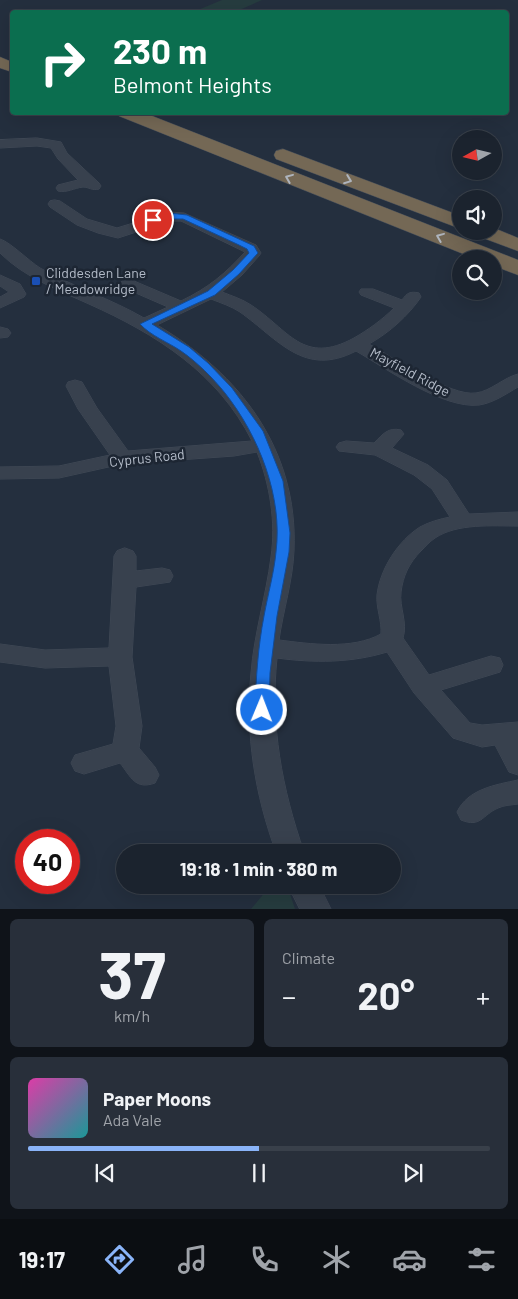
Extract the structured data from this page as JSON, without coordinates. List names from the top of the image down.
{
  "streets": {
    "street": ["Mayfield Ridge", "Cyprus Road"]
  },
  "places": {
    "transit": ["Cliddesden Lane / Meadowridge"]
  },
  "north": "left",
  "page": {
    "turn": ["230 m", "Belmont Heights"],
    "limit": "40",
    "trip": "19:18 · 1 min · 380 m",
    "tile": [
      ["37", "km/h"],
      "Climate"
    ],
    "heat": ["−", "20°", "+"],
    "song": ["Paper Moons", "Ada Vale"],
    "tabs": "19:17"
  }
}
